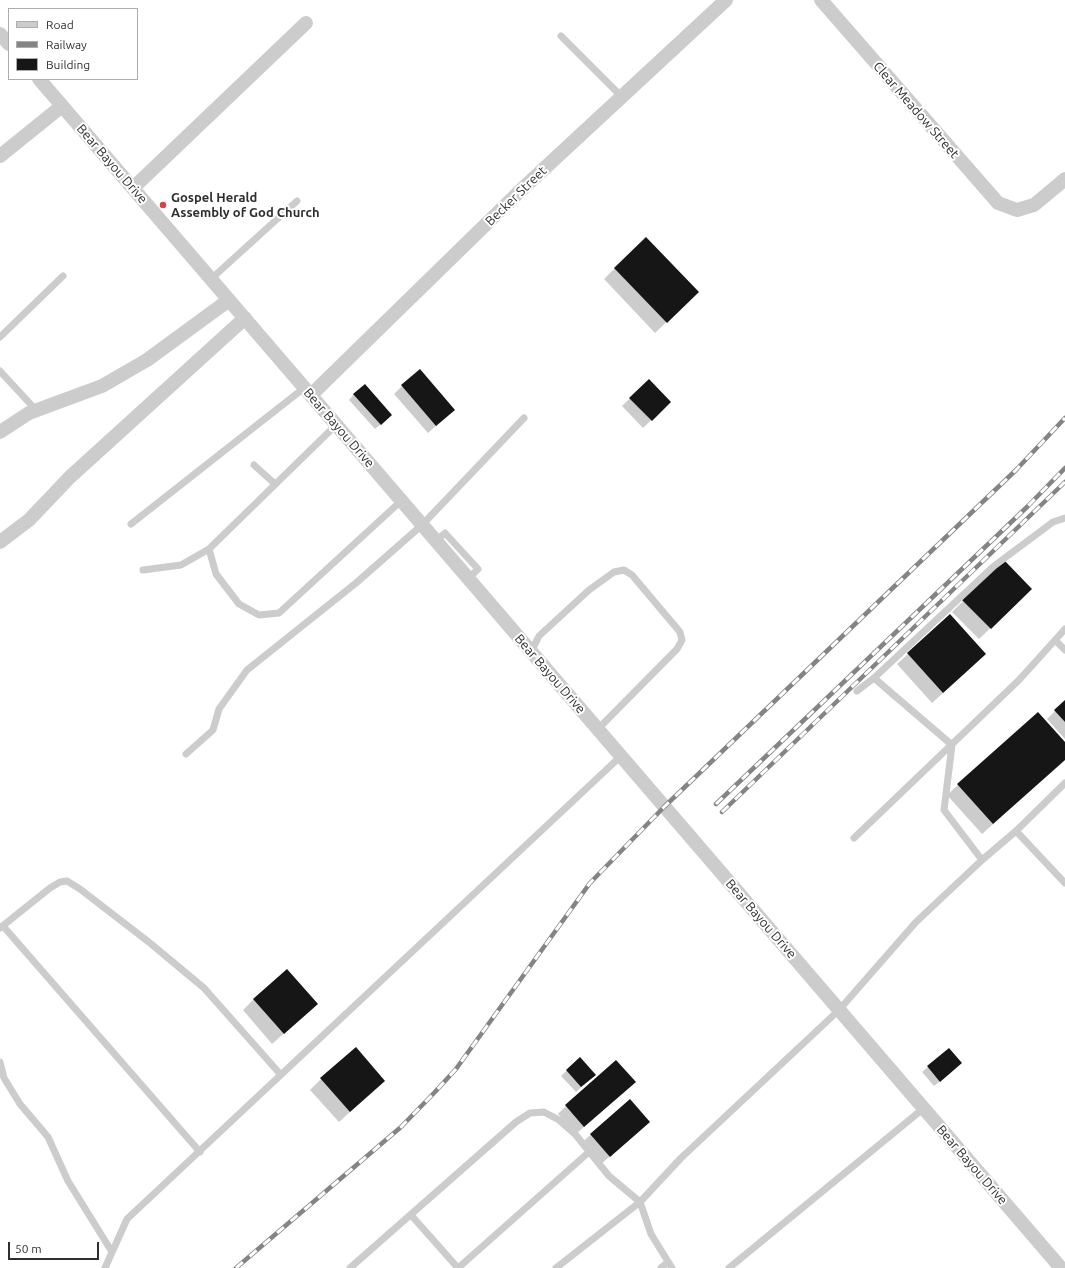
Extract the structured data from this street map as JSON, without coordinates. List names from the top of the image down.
{
  "streets": {
    "street": ["Clear Meadow Street", "Bear Bayou Drive", "Becker Street"]
  },
  "crossings": [
    ["Bear Bayou Drive", "Becker Street"]
  ],
  "places": ["Gospel Herald Assembly of God Church"],
  "legend": ["Road", "Railway", "Building"],
  "scale_bar": "50 m"
}
